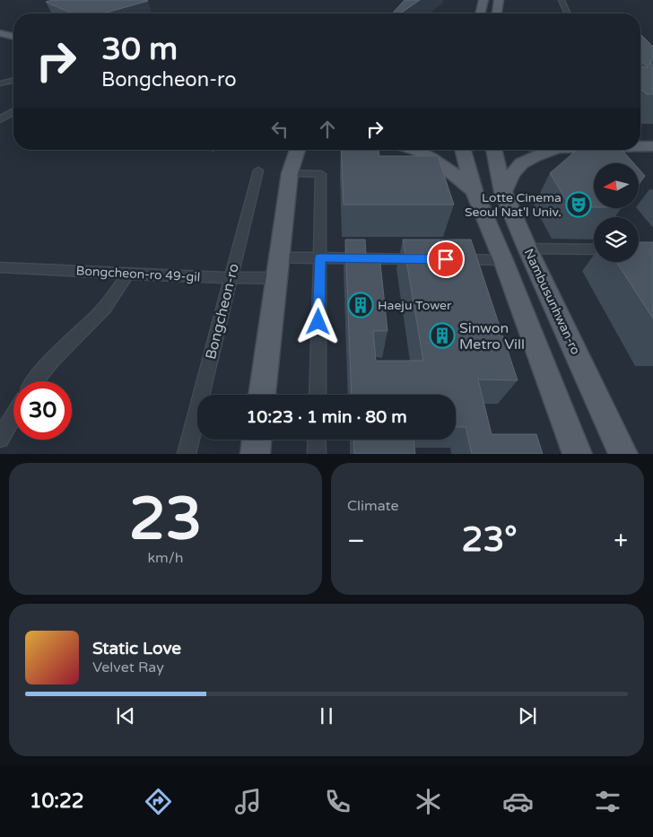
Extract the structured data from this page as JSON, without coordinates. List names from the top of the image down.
{
  "streets": {
    "main road": ["Nambusunhwan-ro"],
    "street": ["Bongcheon-ro 49-gil", "Bongcheon-ro"]
  },
  "crossings": [
    ["Bongcheon-ro 49-gil", "Bongcheon-ro"]
  ],
  "places": {
    "theatre": ["Lotte Cinema Seoul Nat'l Univ."],
    "building": ["Haeju Tower", "Sinwon Metro Vill"]
  },
  "north": "left",
  "page": {
    "turn": ["30 m", "Bongcheon-ro"],
    "limit": "30",
    "trip": "10:23 · 1 min · 80 m",
    "tile": [
      ["23", "km/h"],
      "Climate"
    ],
    "heat": ["−", "23°", "+"],
    "song": ["Static Love", "Velvet Ray"],
    "tabs": "10:22"
  }
}
